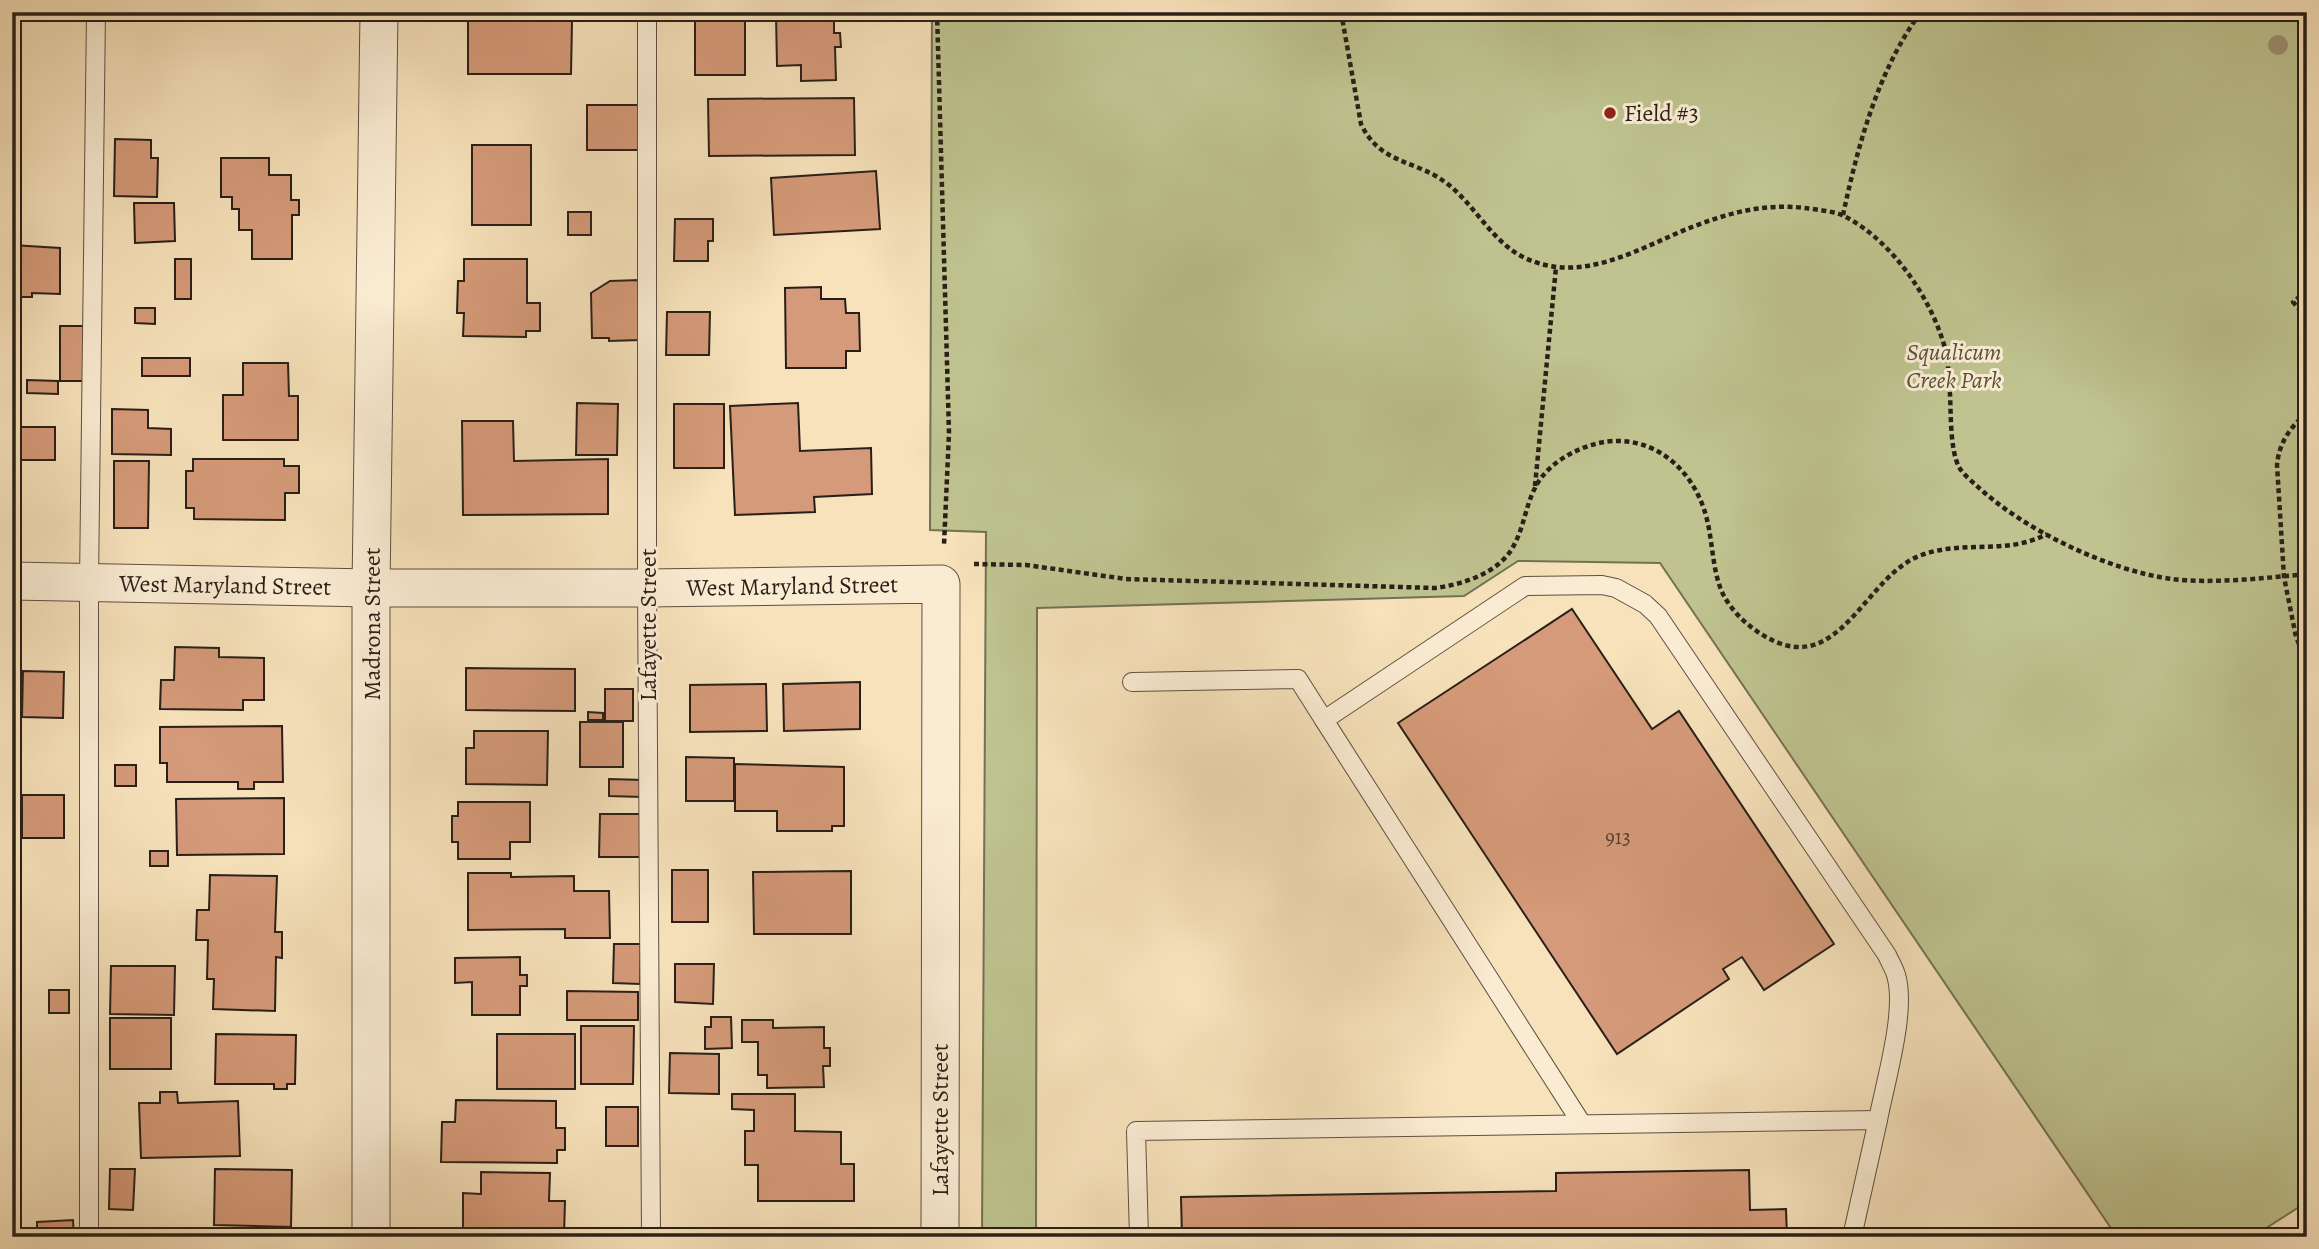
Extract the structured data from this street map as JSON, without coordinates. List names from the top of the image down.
{
  "streets": {
    "street": ["West Maryland Street", "Madrona Street", "Lafayette Street"]
  },
  "crossings": [
    ["West Maryland Street", "Madrona Street"],
    ["West Maryland Street", "Lafayette Street"]
  ],
  "parks": ["Squalicum Creek Park"],
  "places": ["Field #3"],
  "house_numbers": ["913"]
}
